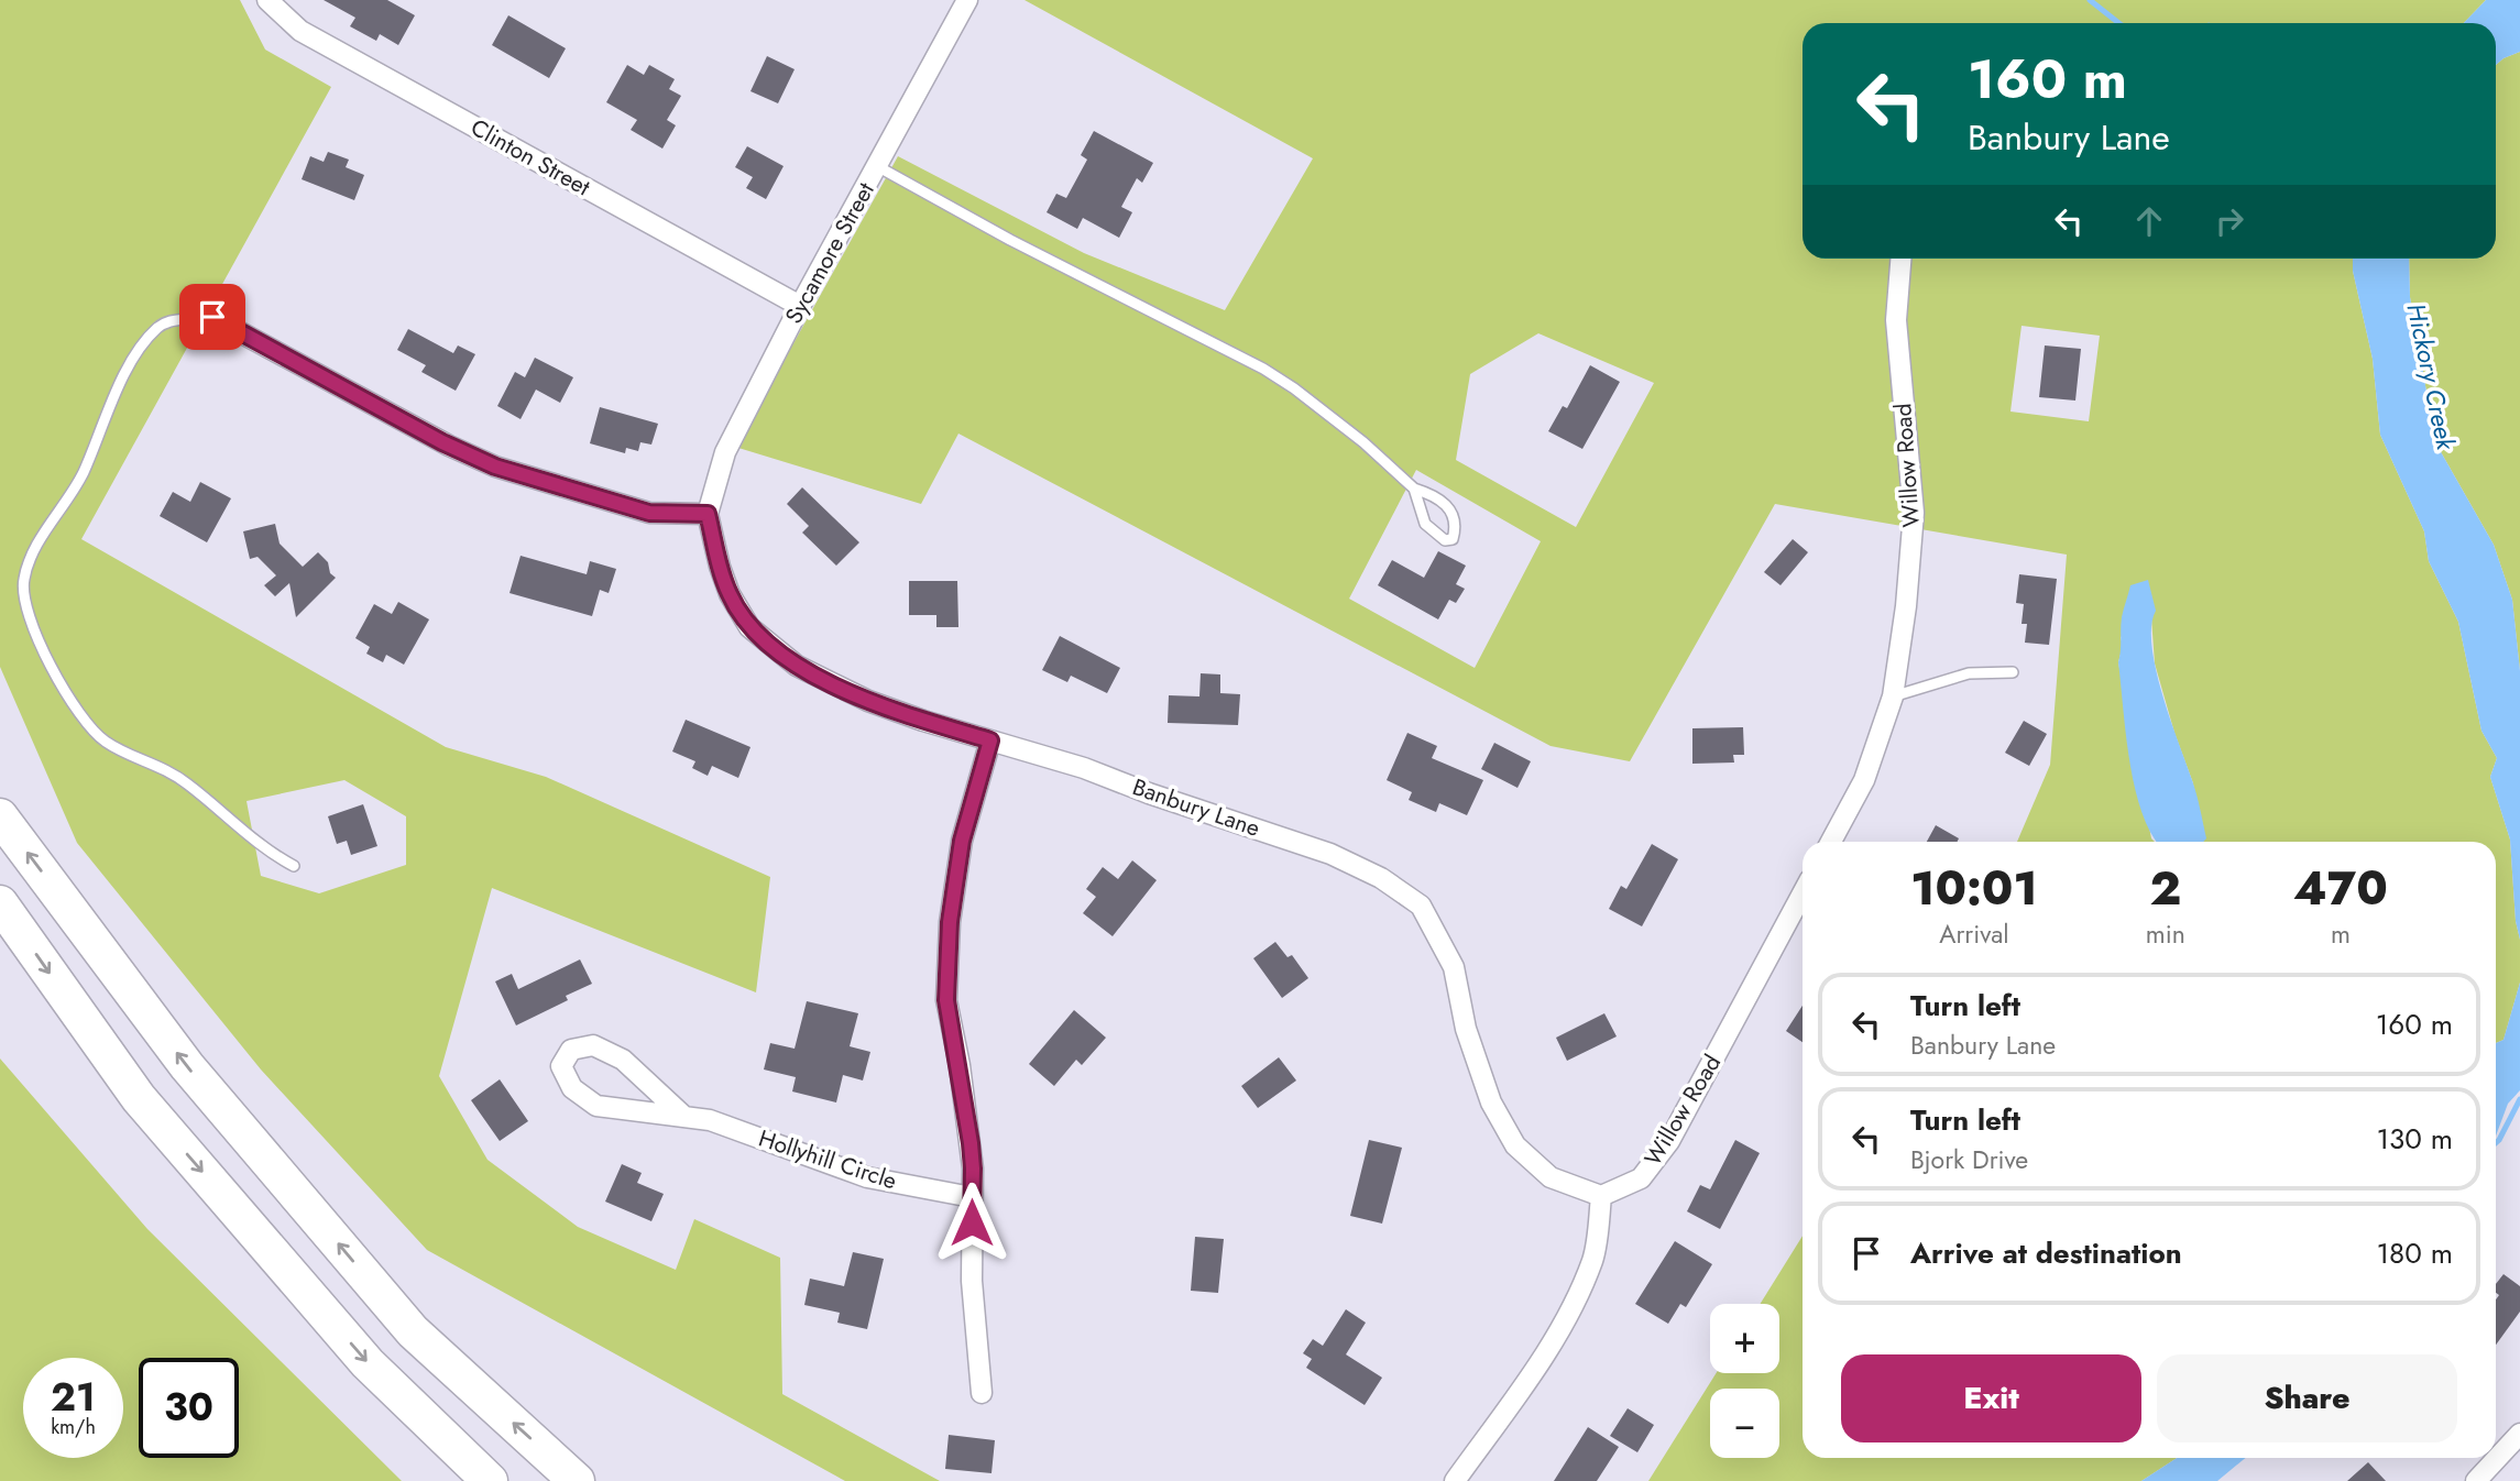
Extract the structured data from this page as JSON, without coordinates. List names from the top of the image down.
{
  "streets": {
    "street": [
      "Clinton Street",
      "Sycamore Street",
      "Willow Road",
      "Banbury Lane",
      "Hollyhill Circle"
    ]
  },
  "crossings": [
    ["Clinton Street", "Sycamore Street"],
    ["Sycamore Street", "Banbury Lane"],
    ["Willow Road", "Banbury Lane"]
  ],
  "water": ["Hickory Creek"],
  "page": {
    "turn": ["160 m", "Banbury Lane"],
    "eta": [
      "10:01",
      "Arrival",
      "2",
      "min",
      "470",
      "m"
    ],
    "list": [
      {
        "name": "Turn left",
        "note": "Banbury Lane",
        "value": "160 m"
      },
      {
        "name": "Turn left",
        "note": "Bjork Drive",
        "value": "130 m"
      },
      {
        "name": "Arrive at destination",
        "value": "180 m"
      }
    ],
    "map_buttons": ["+", "−"],
    "buttons": ["Exit", "Share"],
    "speed": "21 km/h",
    "limit": "30"
  }
}
